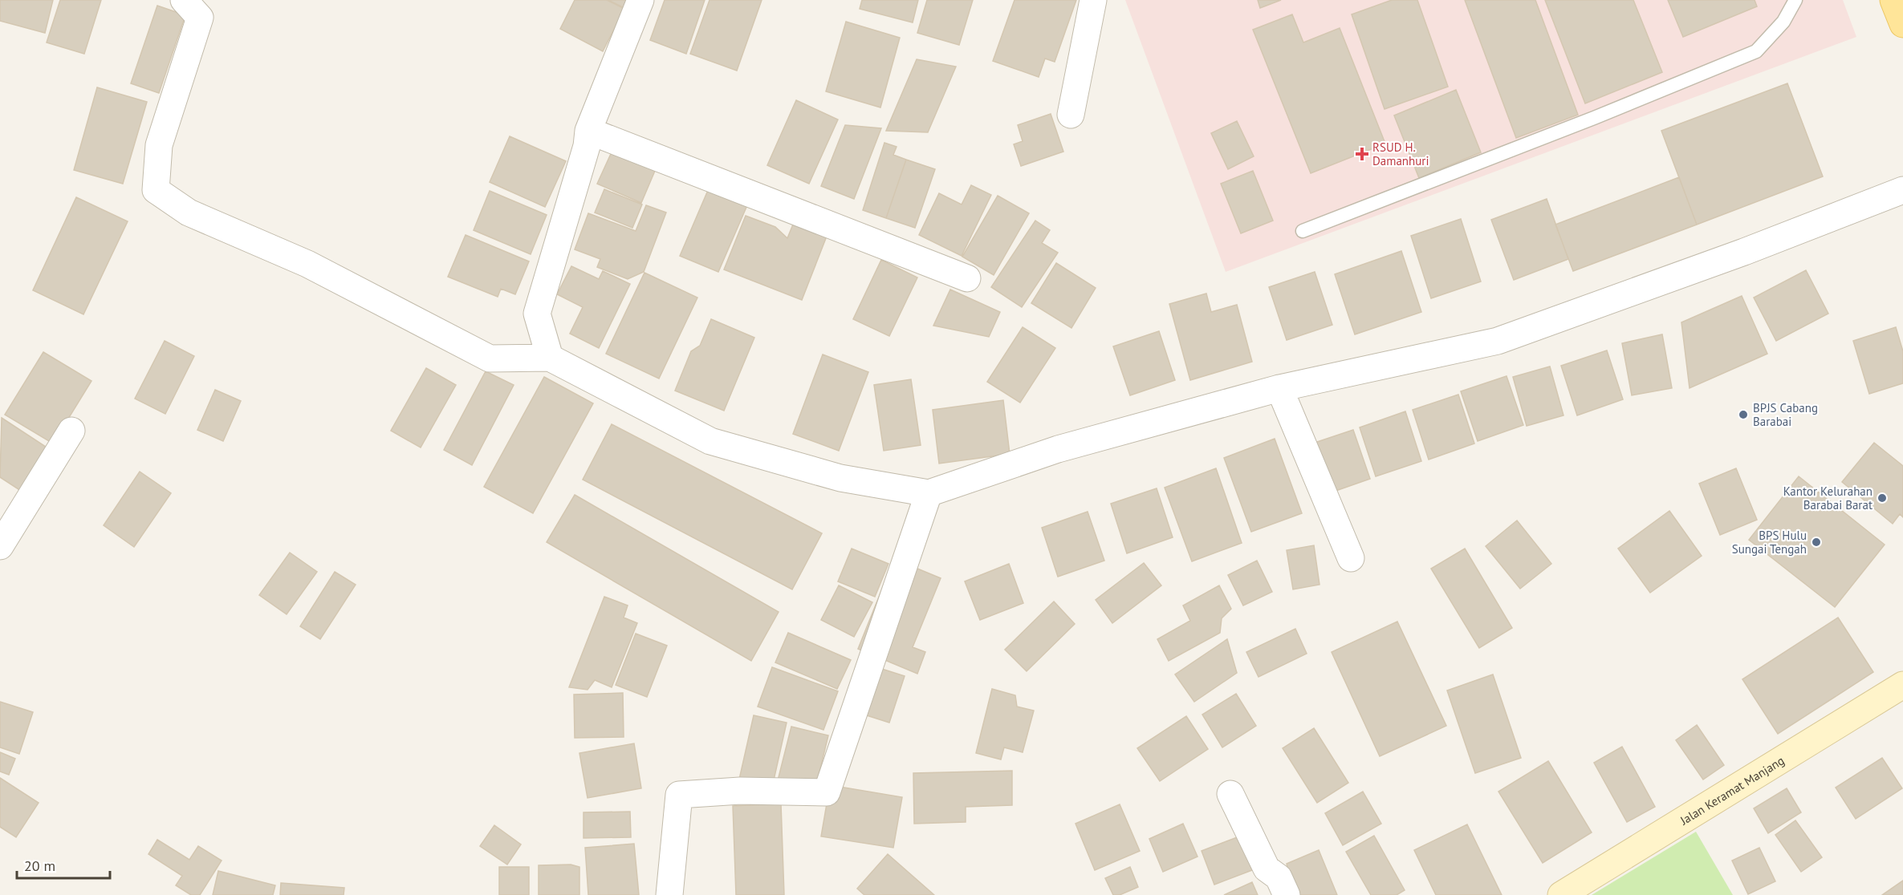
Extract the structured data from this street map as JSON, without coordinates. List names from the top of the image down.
{
  "streets": {
    "street": ["Jalan Keramat Manjang"]
  },
  "places": {
    "health": ["RSUD H. Damanhuri"],
    "other": ["BPJS Cabang Barabai", "Kantor Kelurahan Barabai Barat", "BPS Hulu Sungai Tengah"]
  },
  "scale_bar": "20 m"
}
